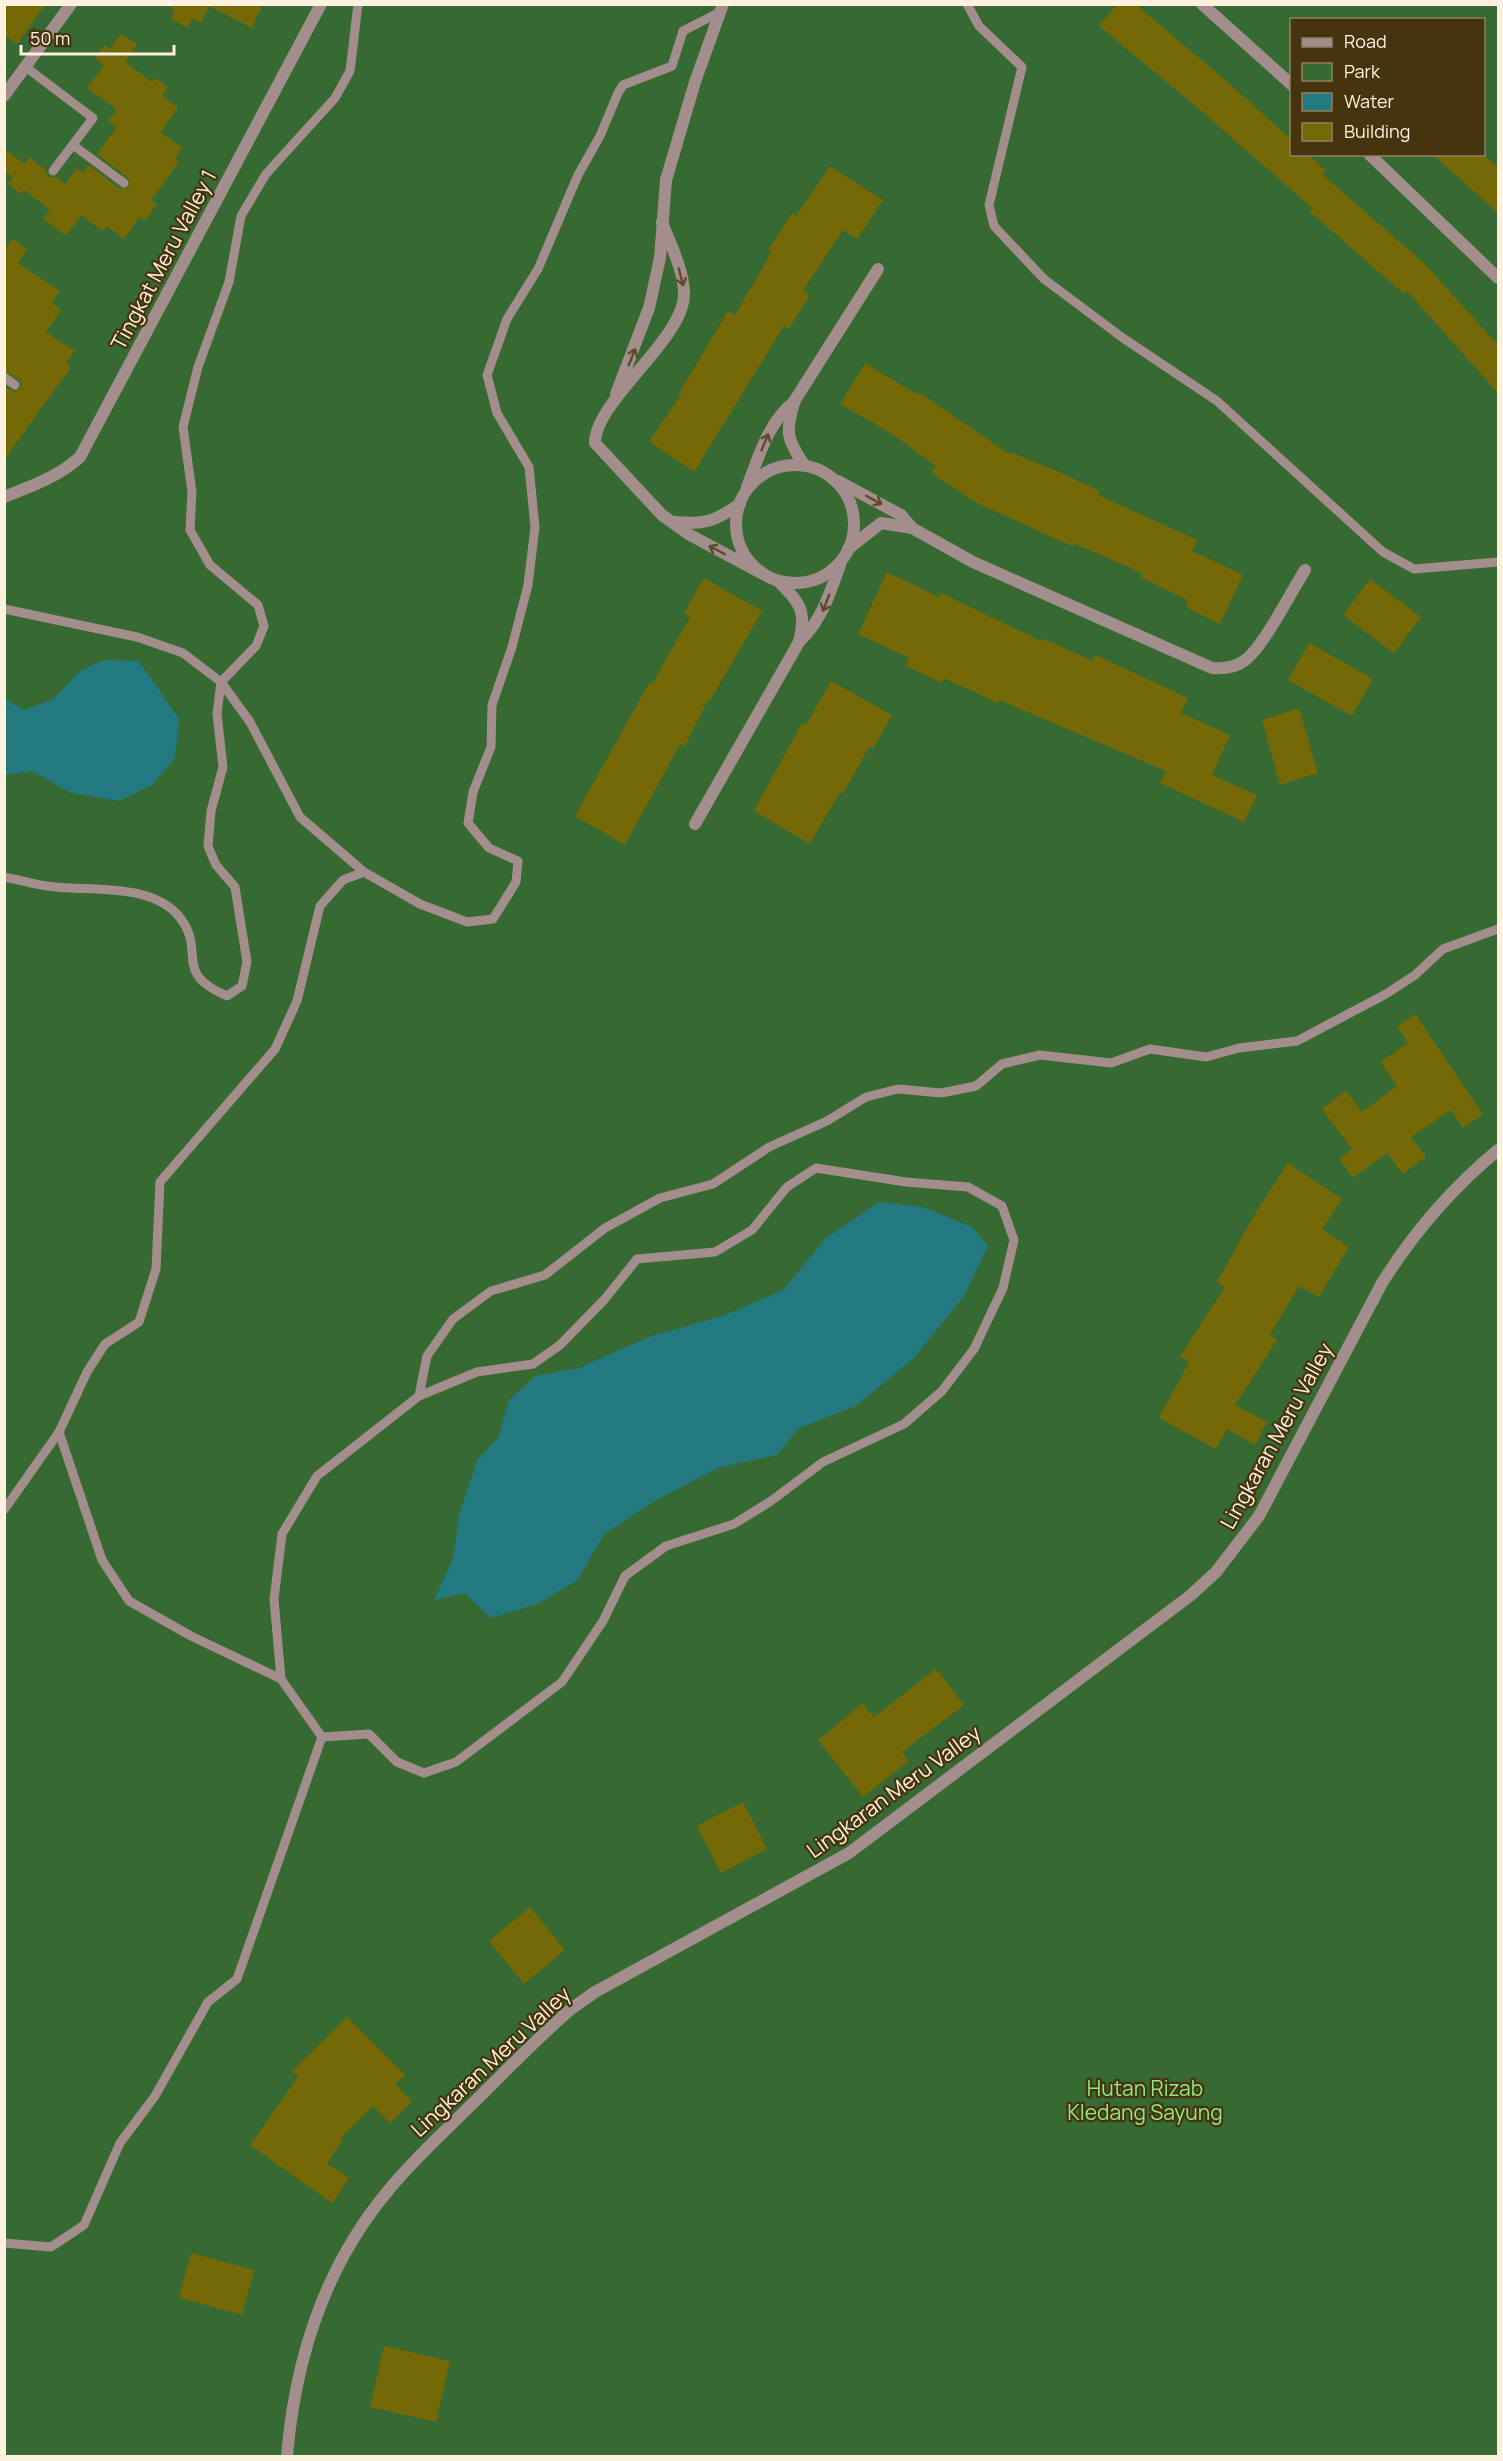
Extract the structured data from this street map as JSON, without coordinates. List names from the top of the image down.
{
  "streets": {
    "street": ["Tingkat Meru Valley 1", "Lingkaran Meru Valley"]
  },
  "parks": ["Hutan Rizab Kledang Sayung"],
  "legend": [
    "Road",
    "Park",
    "Water",
    "Building"
  ],
  "scale_bar": "50 m"
}
